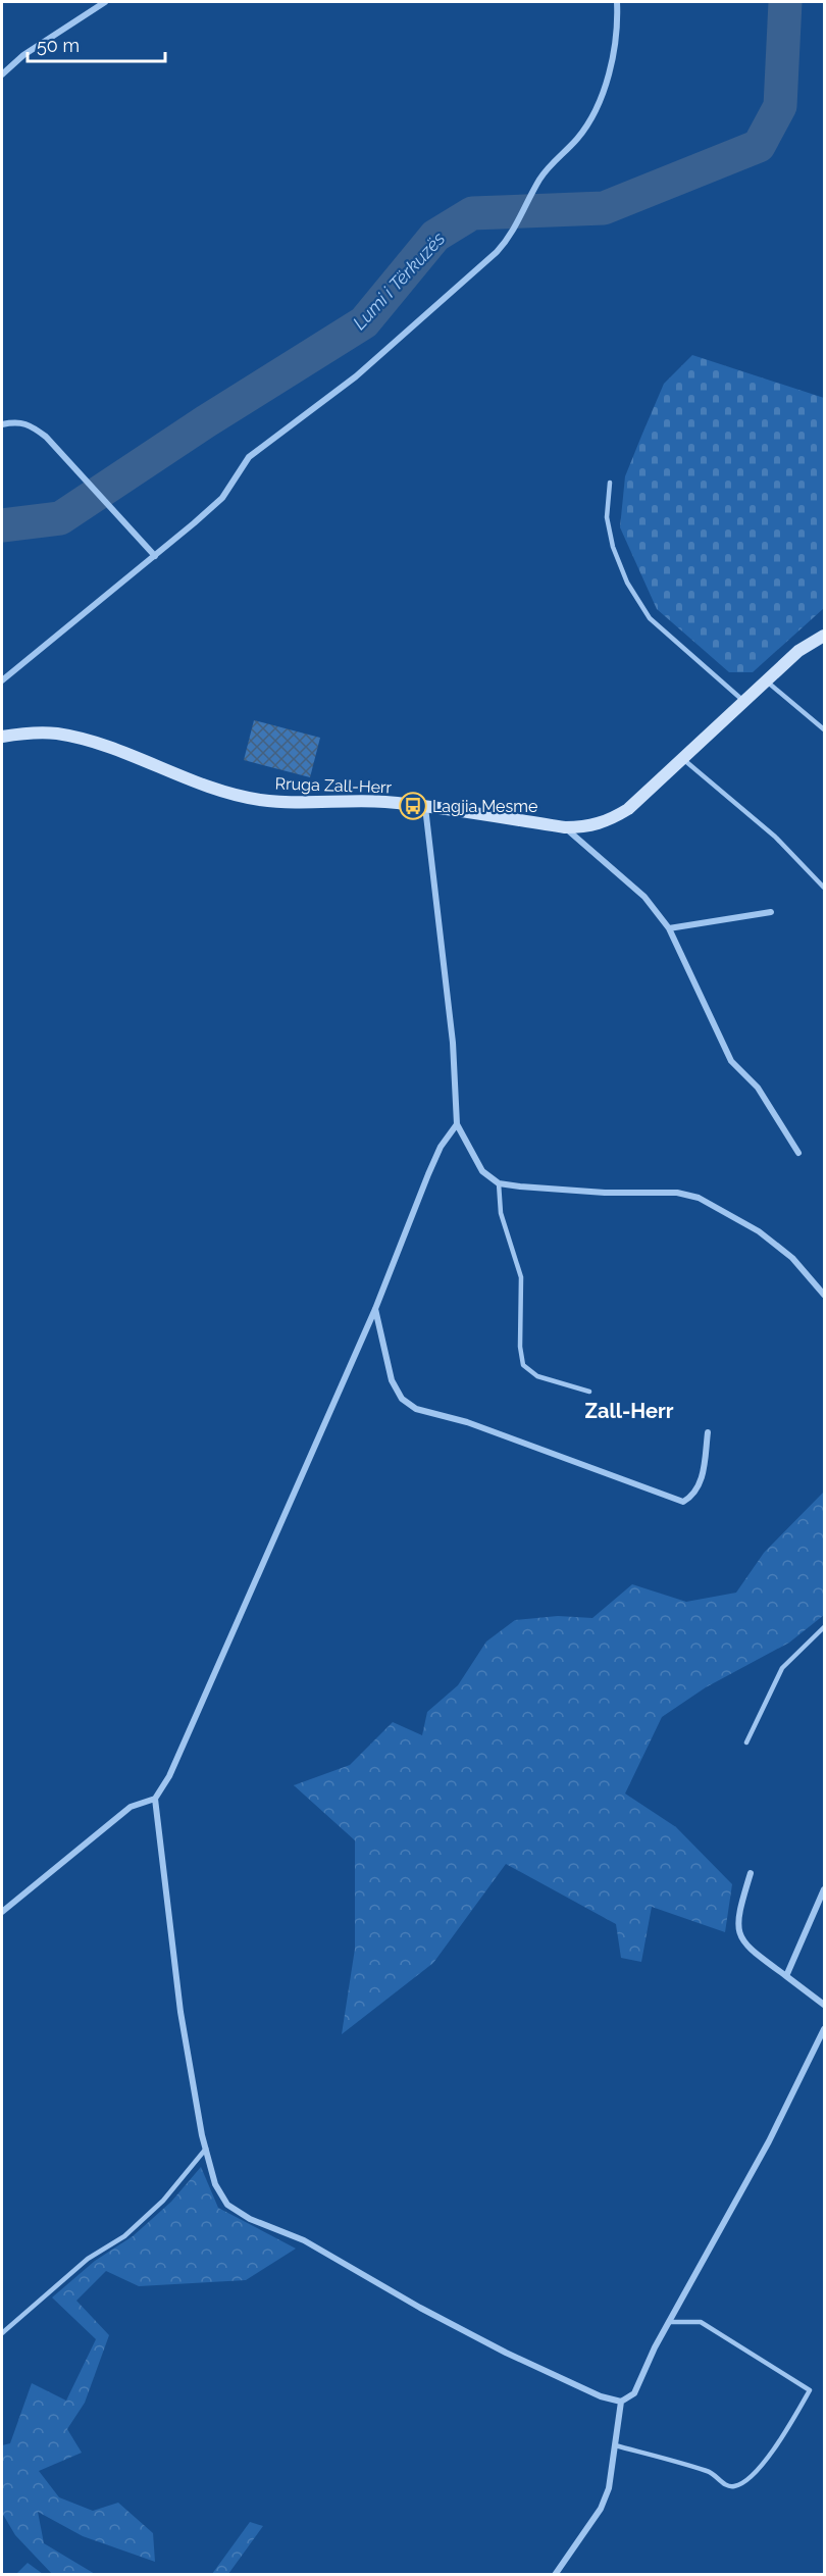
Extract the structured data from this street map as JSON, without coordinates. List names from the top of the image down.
{
  "streets": {
    "street": ["Rruga Zall-Herr"]
  },
  "districts": ["Zall-Herr"],
  "water": ["Lumi i Tërkuzës"],
  "places": {
    "bus stop": ["Lagjia Mesme"]
  },
  "scale_bar": "50 m"
}
